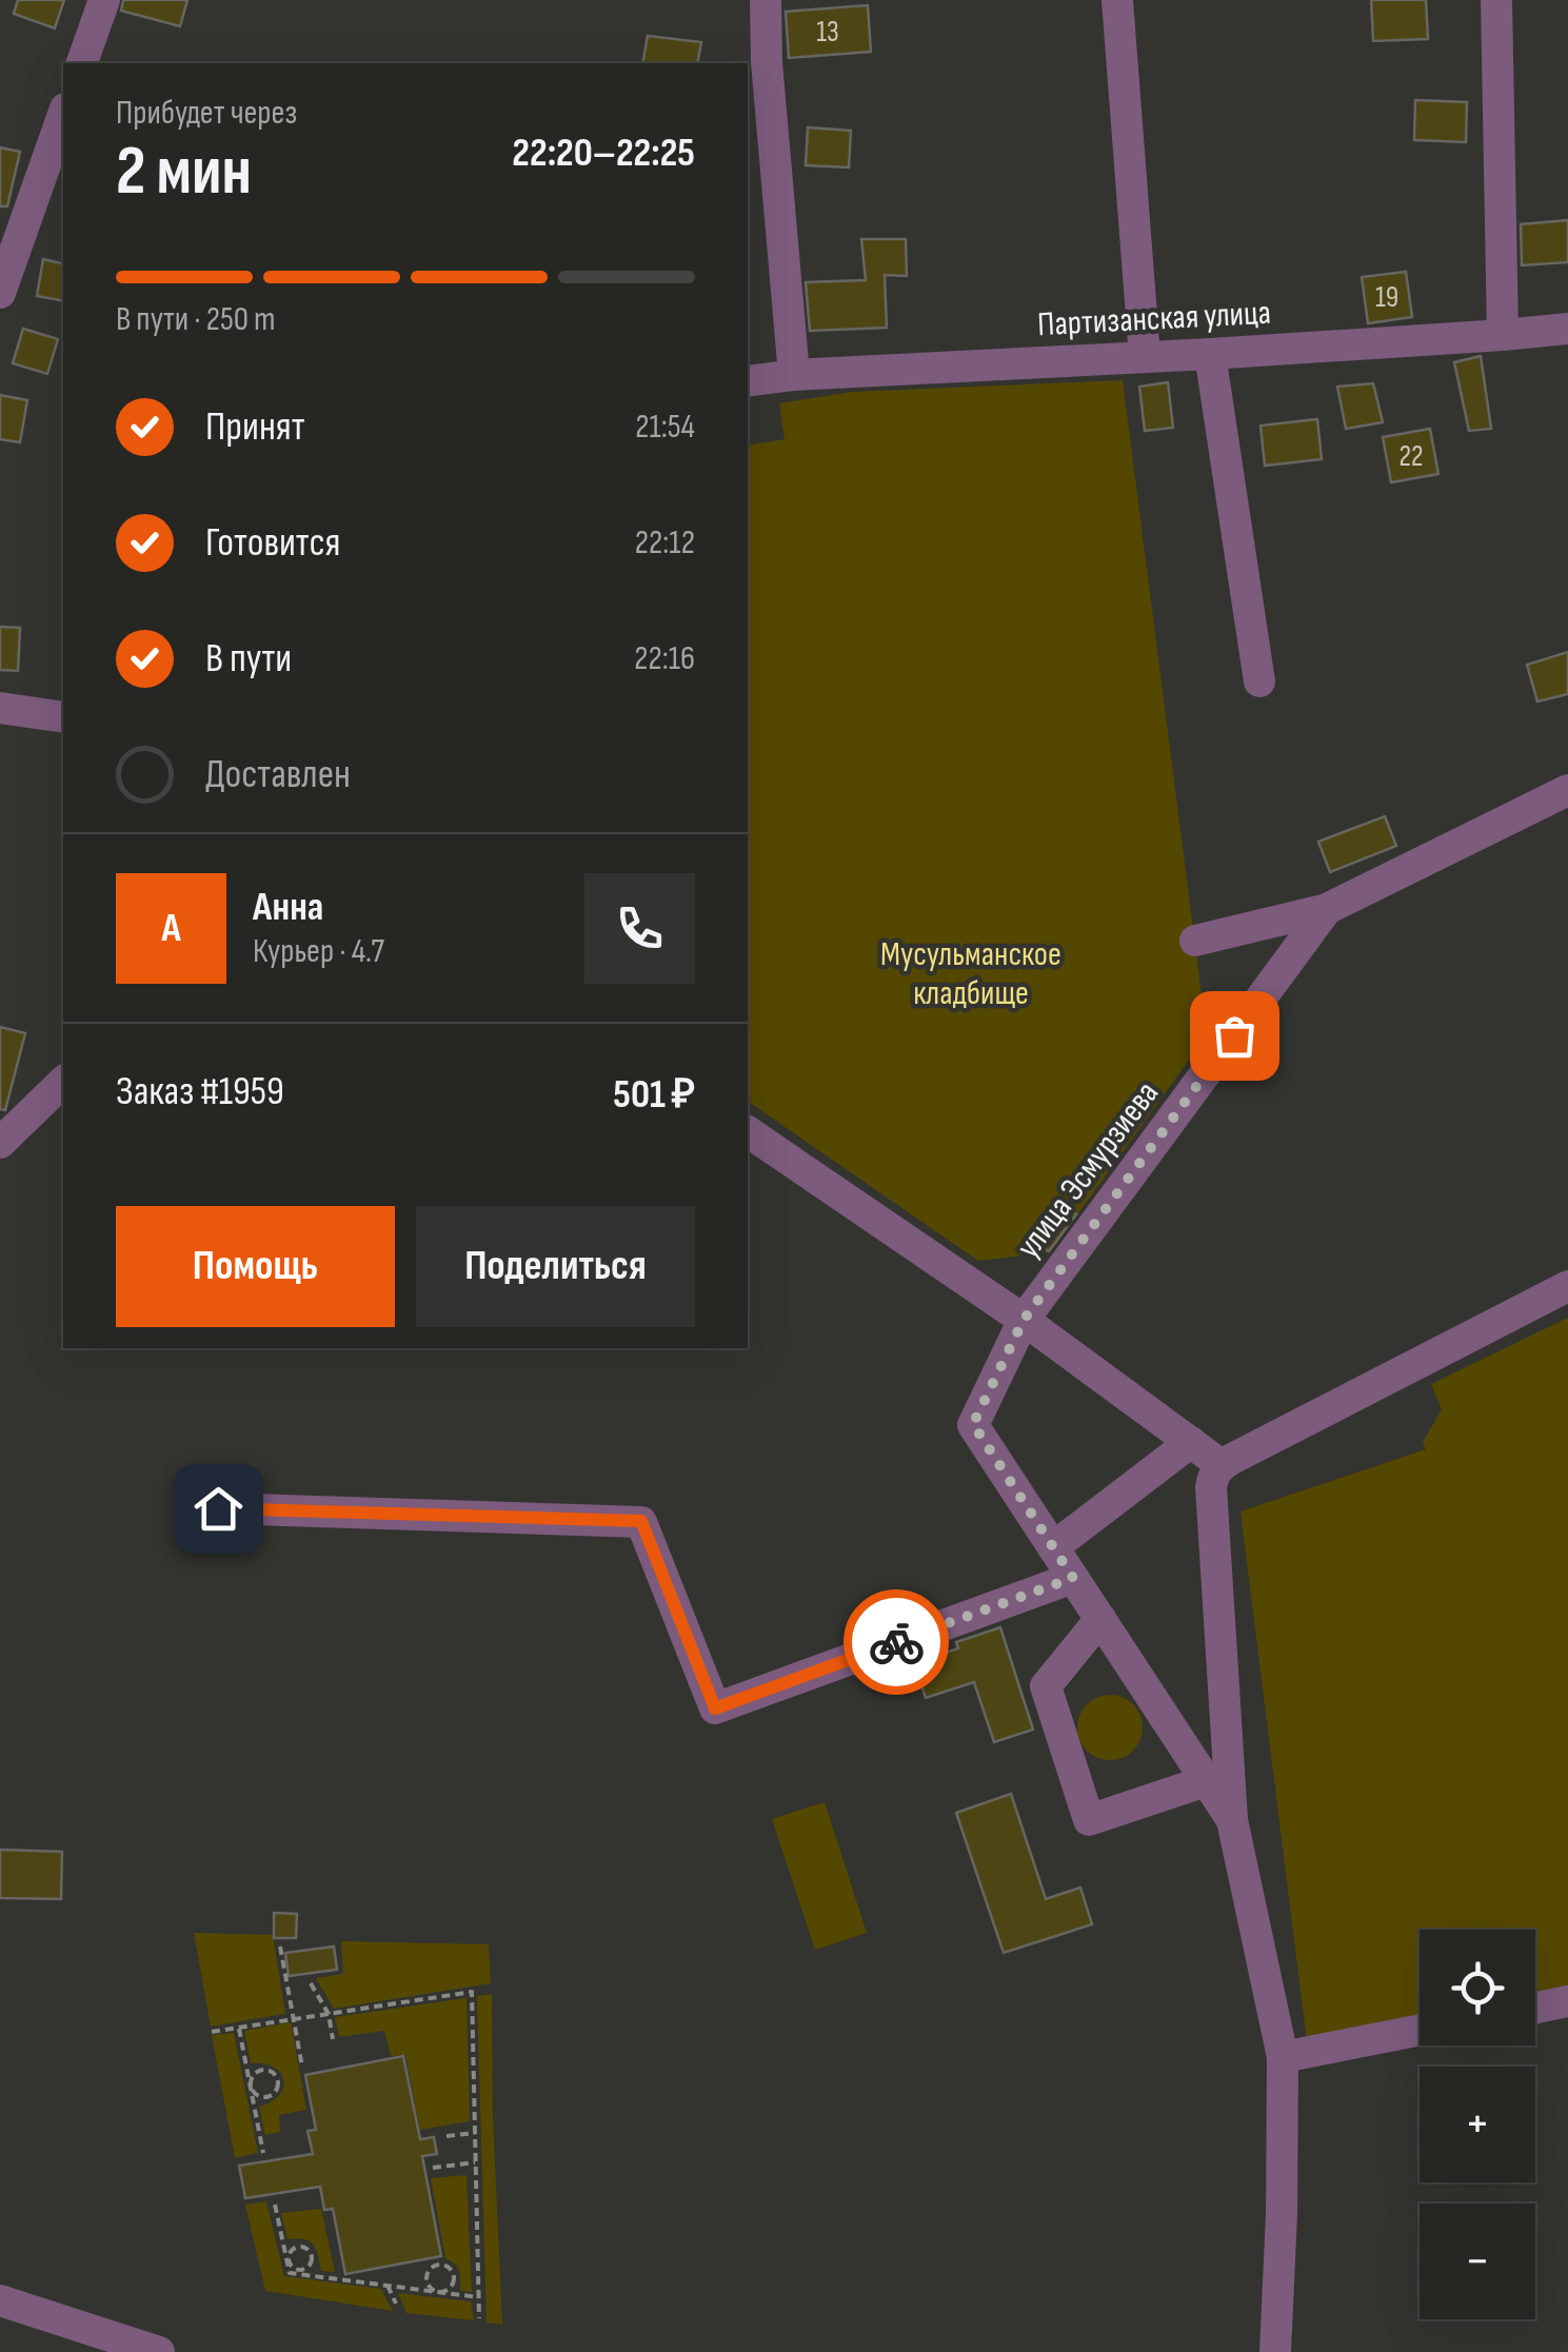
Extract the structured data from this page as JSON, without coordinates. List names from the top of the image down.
{
  "streets": {
    "street": ["Партизанская улица", "улица Эсмурзиева"]
  },
  "parks": ["Мусульманское кладбище"],
  "house_numbers": ["13", "19", "22"],
  "page": {
    "heading": ["2 мин", "Прибудет через", "22:20–22:25"],
    "panel": [
      "Анна",
      "Курьер · 4.7",
      "Заказ #1959",
      "501 ₽"
    ],
    "bar": "В пути · 250 m",
    "list": [
      ["Принят", "21:54"],
      ["Готовится", "22:12"],
      ["В пути", "22:16"],
      "Доставлен"
    ],
    "round": "А",
    "buttons": ["Помощь", "Поделиться"],
    "map_buttons": ["+", "−"]
  }
}
